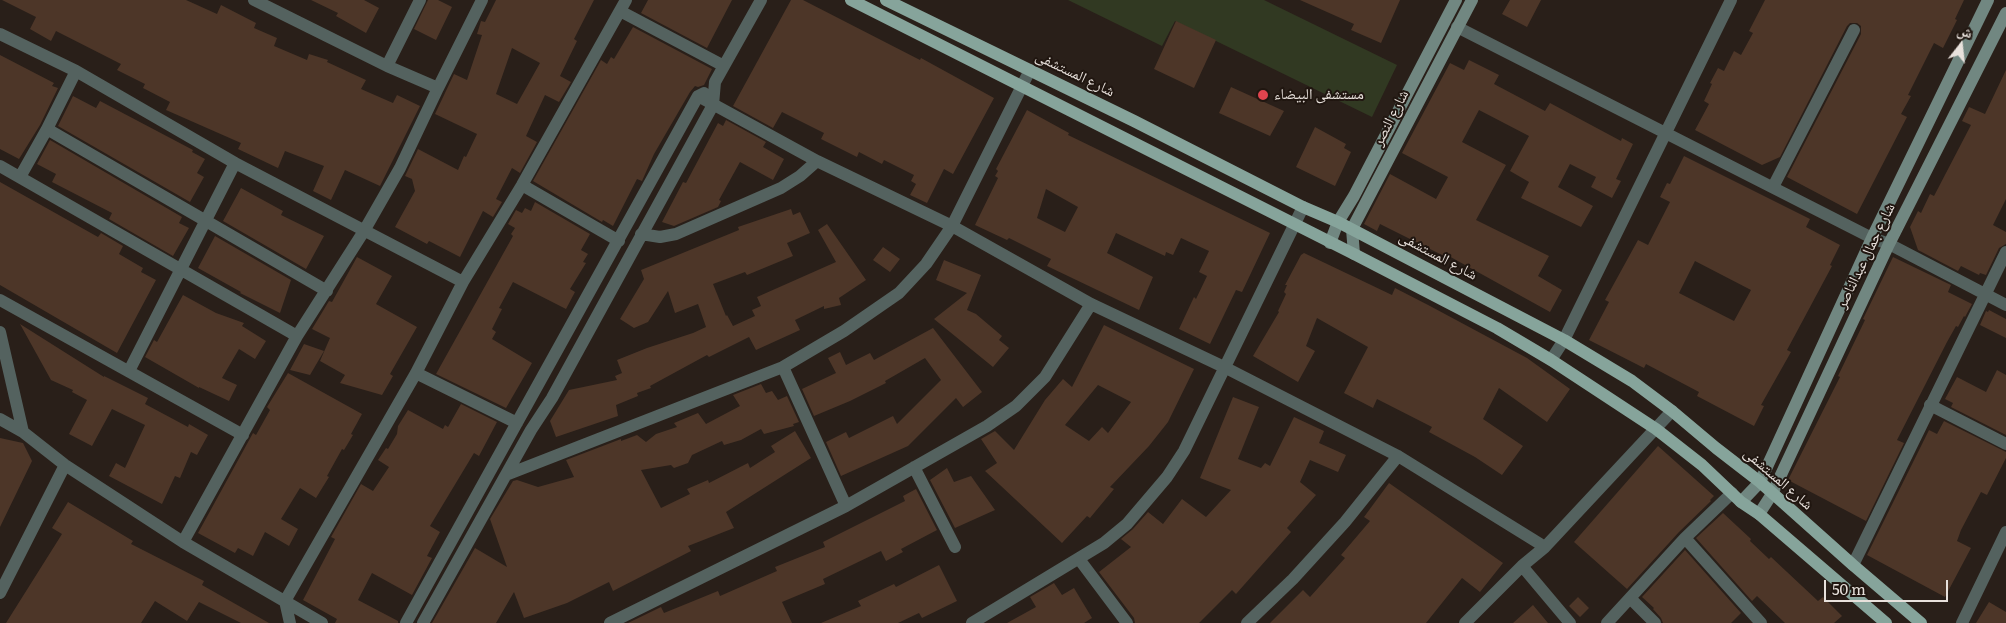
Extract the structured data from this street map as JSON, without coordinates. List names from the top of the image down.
{
  "streets": {
    "main road": ["شارع المستشفى"],
    "street": ["شارع النصر", "شارع جمال عبدالناصر"]
  },
  "crossings": [
    ["شارع المستشفى", "شارع النصر"],
    ["شارع المستشفى", "شارع جمال عبدالناصر"]
  ],
  "places": ["مستشفى البيضاء"],
  "scale_bar": "50 m",
  "north": "top"
}
